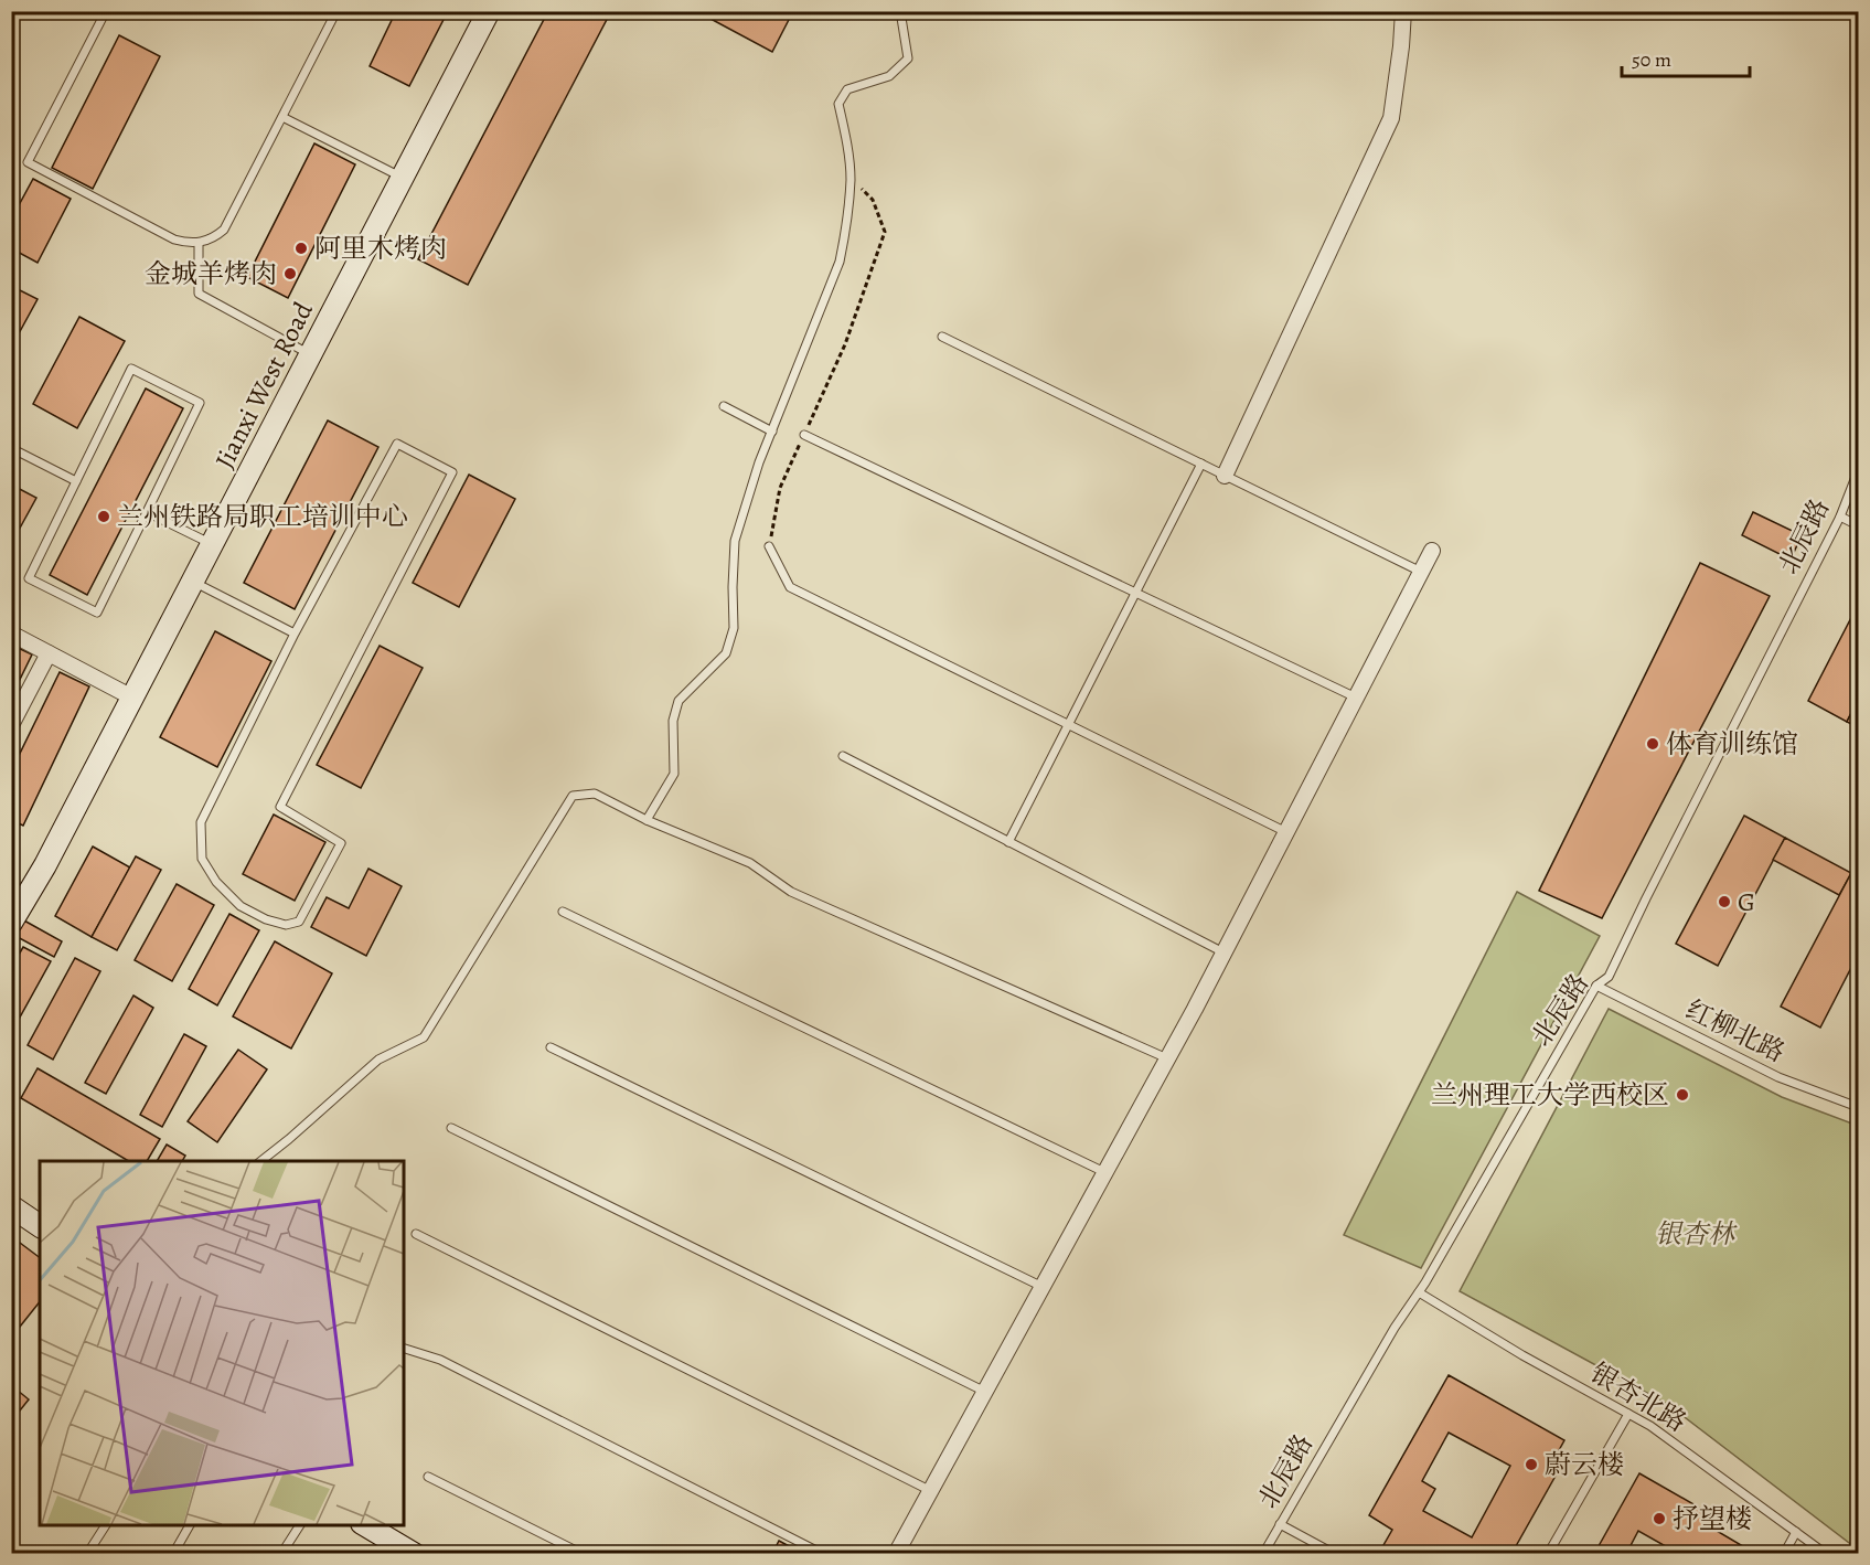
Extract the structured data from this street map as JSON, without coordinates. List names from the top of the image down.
{
  "streets": {
    "street": ["Jianxi West Road"],
    "lane": ["北辰路", "红柳北路", "银杏北路"]
  },
  "crossings": [
    ["北辰路", "红柳北路"],
    ["北辰路", "银杏北路"]
  ],
  "parks": ["银杏林"],
  "places": [
    "阿里木烤肉",
    "金城羊烤肉",
    "兰州铁路局职工培训中心",
    "体育训练馆",
    "G",
    "兰州理工大学西校区",
    "蔚云楼",
    "抒望楼"
  ],
  "scale_bar": "50 m"
}
